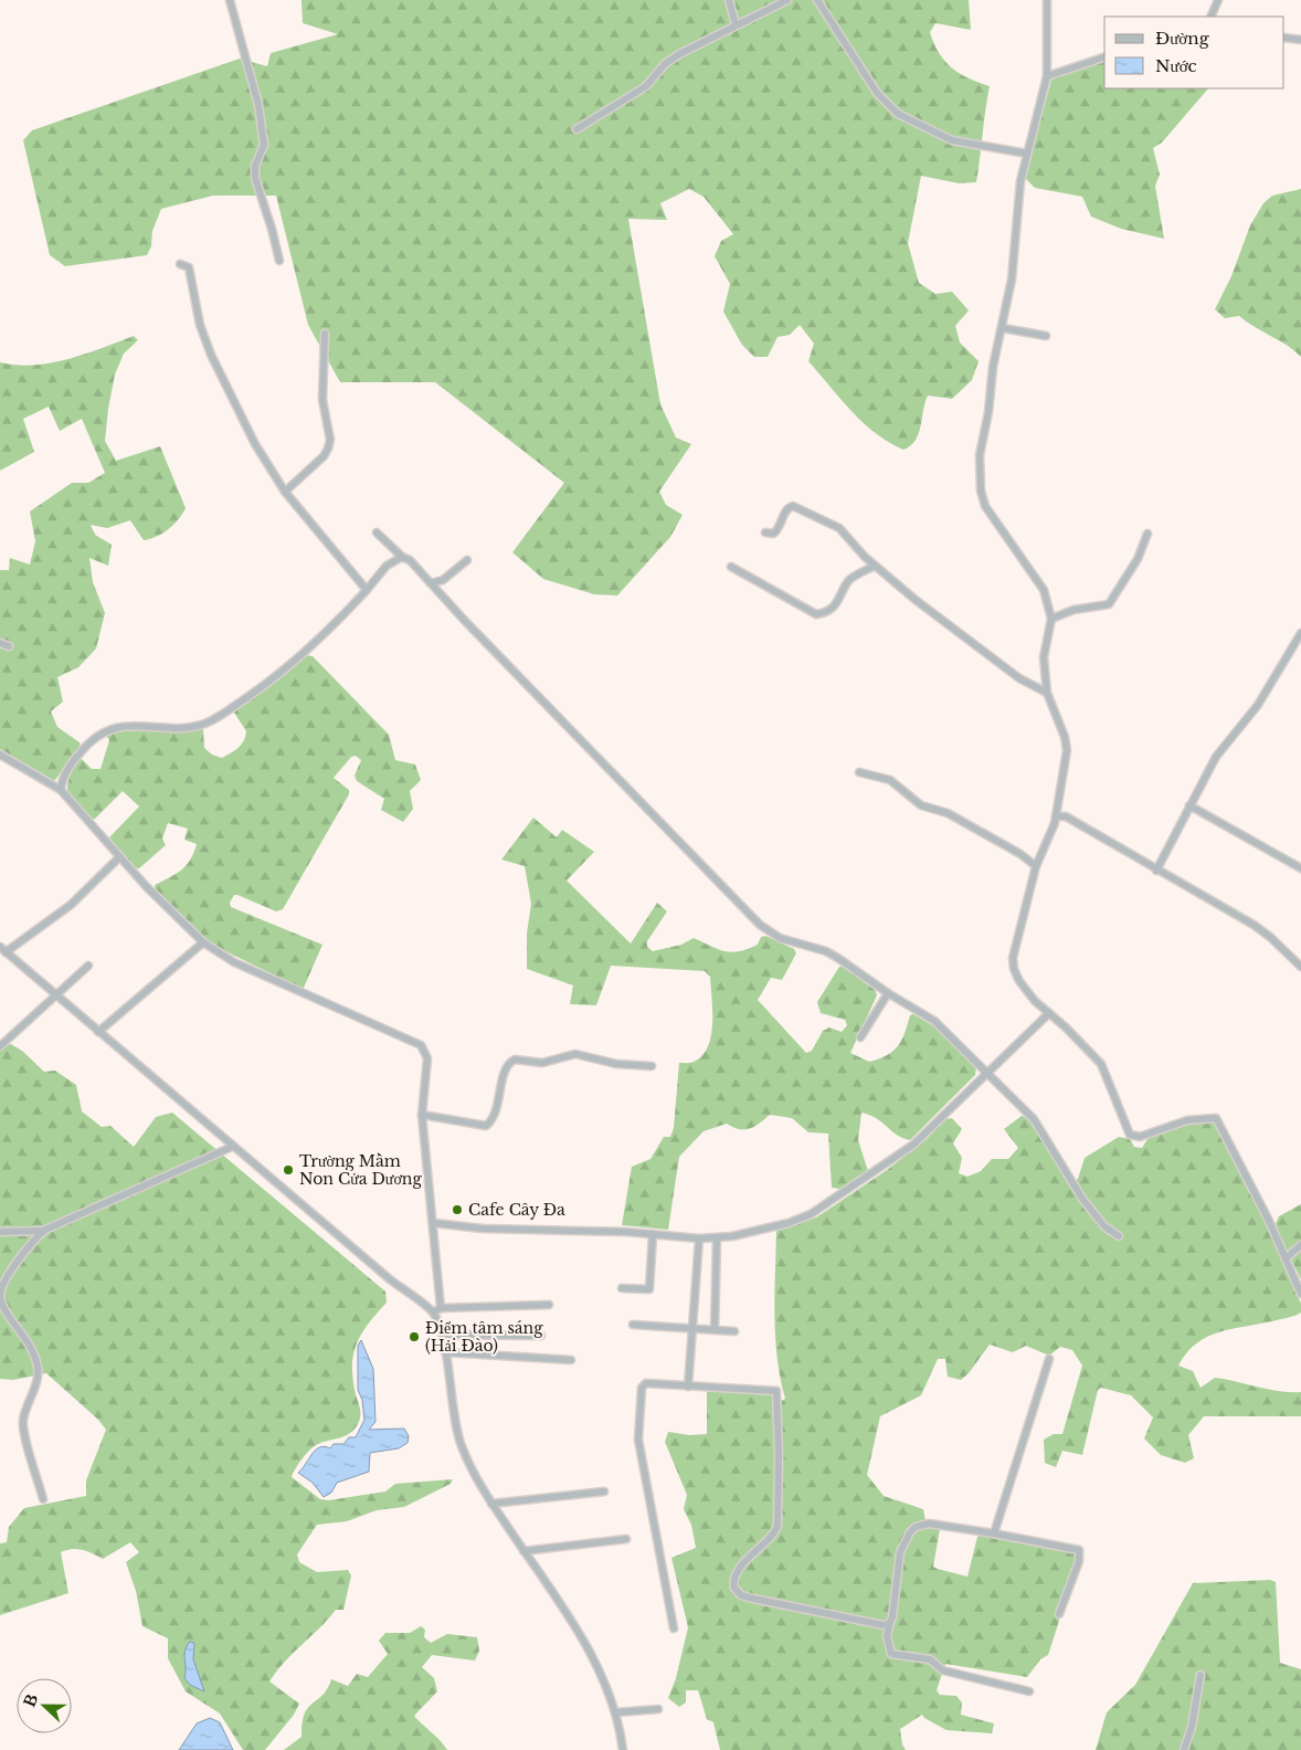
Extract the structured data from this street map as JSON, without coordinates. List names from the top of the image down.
{
  "places": ["Trường Mầm Non Cửa Dương", "Cafe Cây Đa", "Điểm tâm sáng (Hải Đào)"],
  "legend": ["Đường", "Nước"],
  "north": "left"
}
